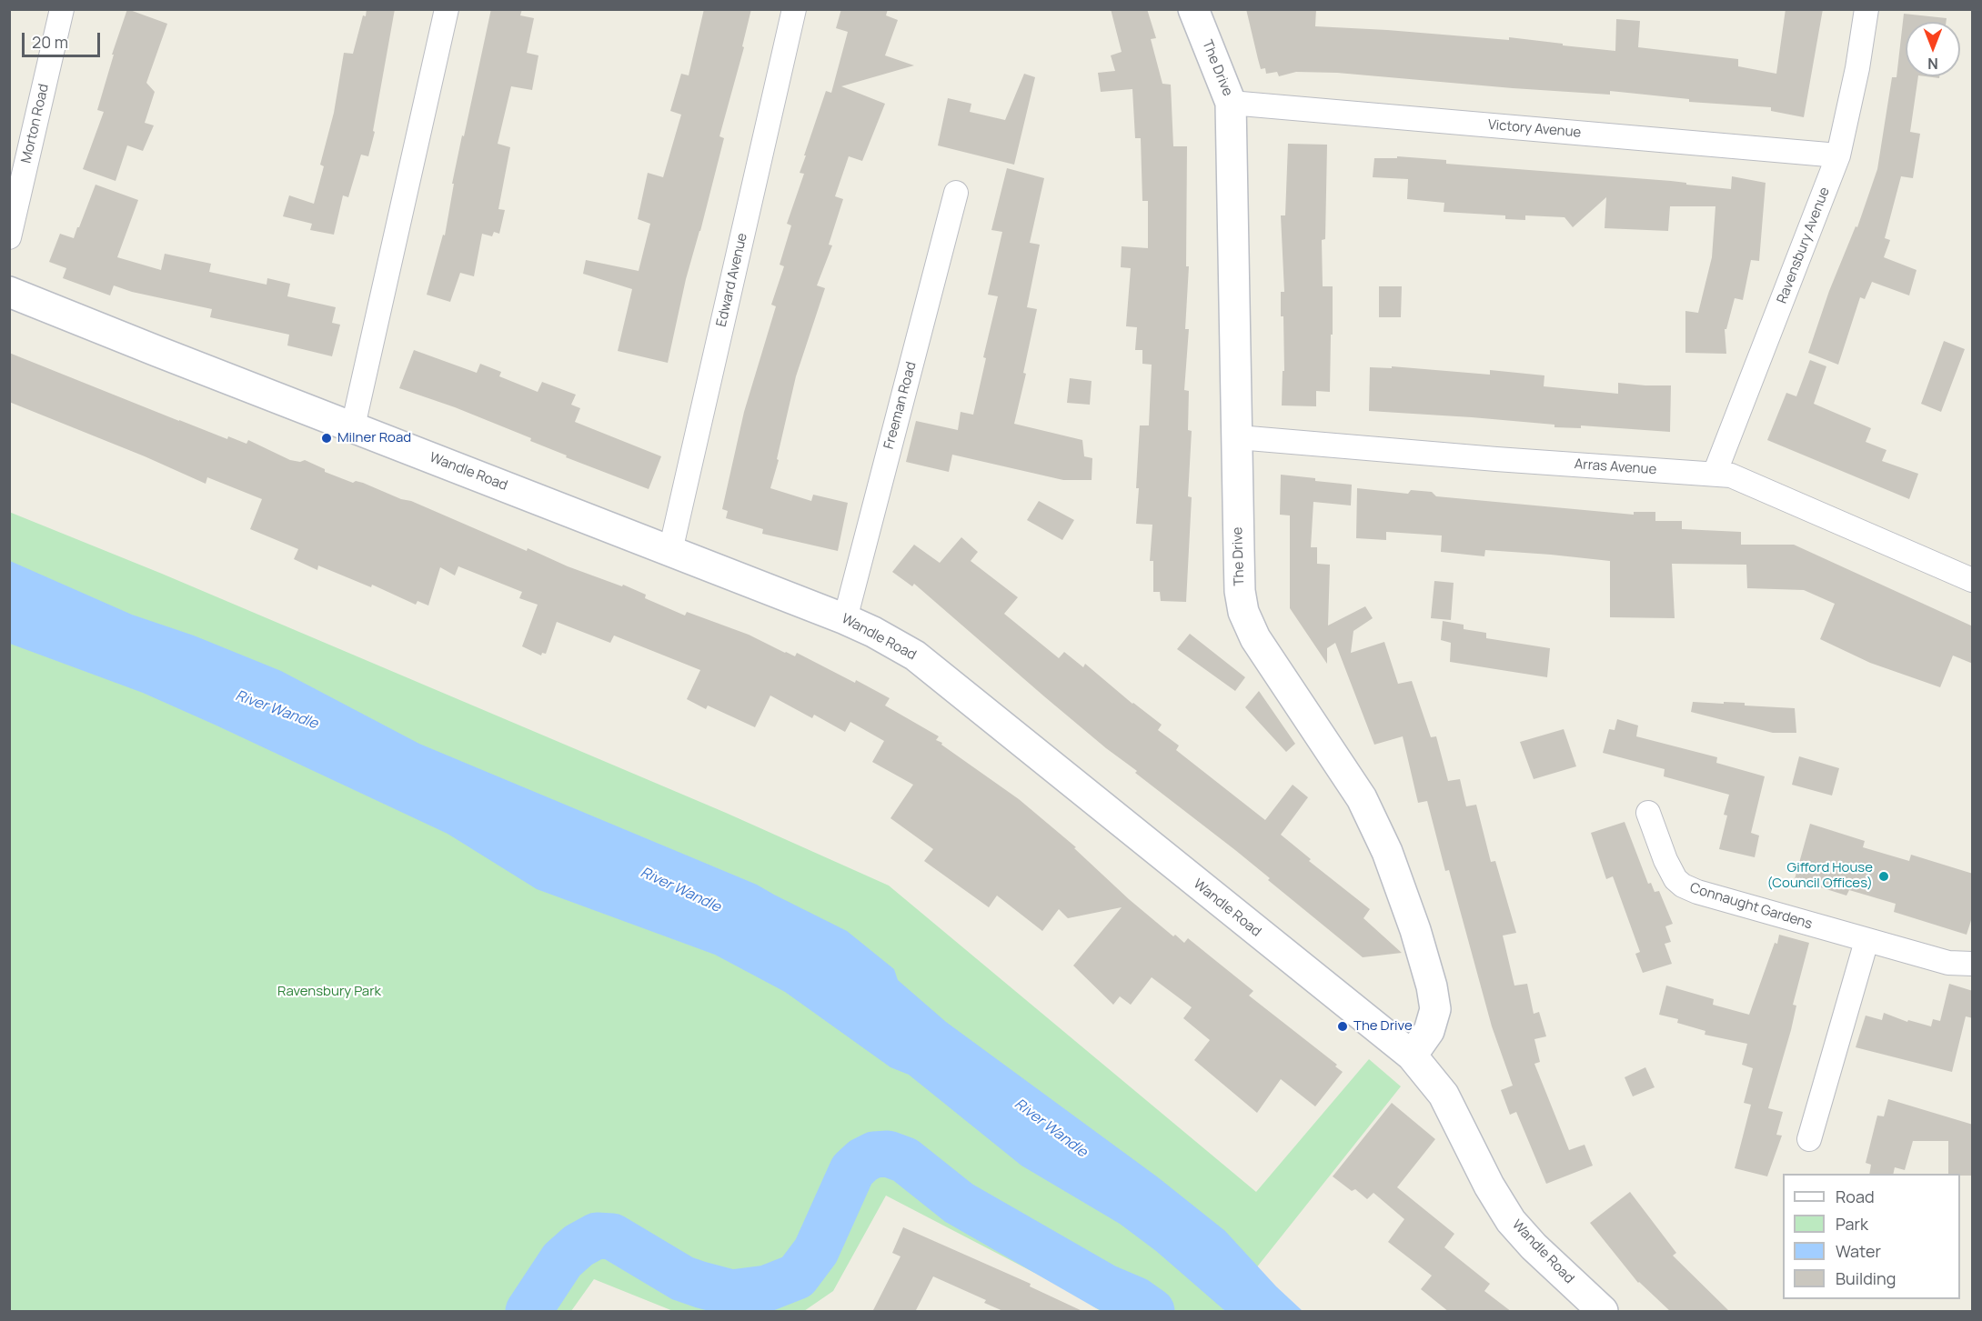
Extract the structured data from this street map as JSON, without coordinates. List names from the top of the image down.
{
  "streets": {
    "street": [
      "The Drive",
      "Morton Road",
      "Victory Avenue",
      "Ravensbury Avenue",
      "Edward Avenue",
      "Freeman Road",
      "Arras Avenue",
      "Wandle Road",
      "Connaught Gardens"
    ]
  },
  "crossings": [
    ["The Drive", "Victory Avenue"],
    ["The Drive", "Arras Avenue"],
    ["The Drive", "Wandle Road"],
    ["Victory Avenue", "Ravensbury Avenue"],
    ["Ravensbury Avenue", "Arras Avenue"],
    ["Edward Avenue", "Wandle Road"],
    ["Freeman Road", "Wandle Road"]
  ],
  "water": ["River Wandle"],
  "parks": ["Ravensbury Park"],
  "places": ["Milner Road", "Gifford House (Council Offices)", "The Drive"],
  "legend": [
    "Road",
    "Park",
    "Water",
    "Building"
  ],
  "scale_bar": "20 m",
  "north": "bottom"
}
